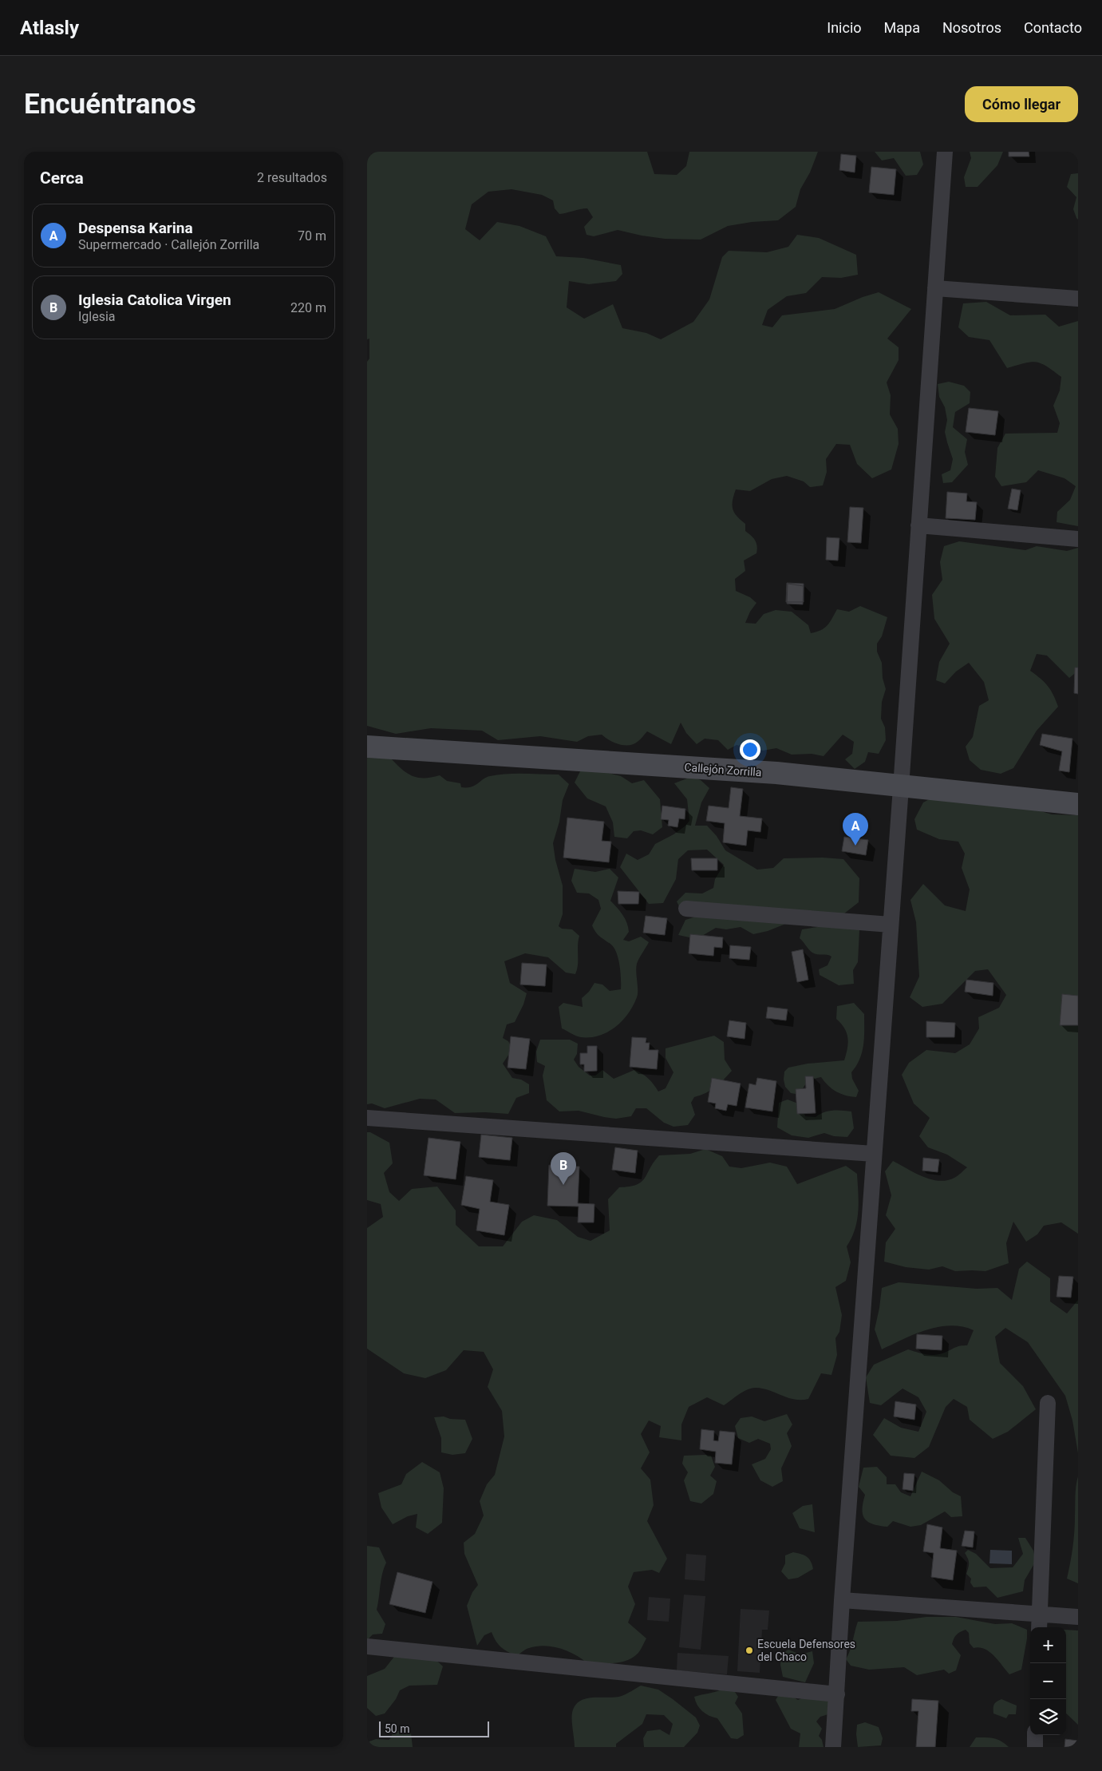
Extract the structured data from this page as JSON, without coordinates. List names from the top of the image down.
{
  "streets": {
    "street": ["Callejón Zorrilla"]
  },
  "places": ["Escuela Defensores del Chaco"],
  "scale_bar": "50 m",
  "page": {
    "header": "Atlasly",
    "nav": [
      "Inicio",
      "Mapa",
      "Nosotros",
      "Contacto"
    ],
    "buttons": "Cómo llegar",
    "title": "Encuéntranos",
    "heading": ["Cerca", "2 resultados"],
    "list": [
      {
        "mark": "A",
        "name": "Despensa Karina",
        "note": "Supermercado · Callejón Zorrilla",
        "value": "70 m"
      },
      {
        "mark": "B",
        "name": "Iglesia Catolica Virgen",
        "note": "Iglesia",
        "value": "220 m"
      }
    ],
    "pins": ["A", "B"],
    "map_buttons": ["+", "−"],
    "scale": "50 m"
  }
}
